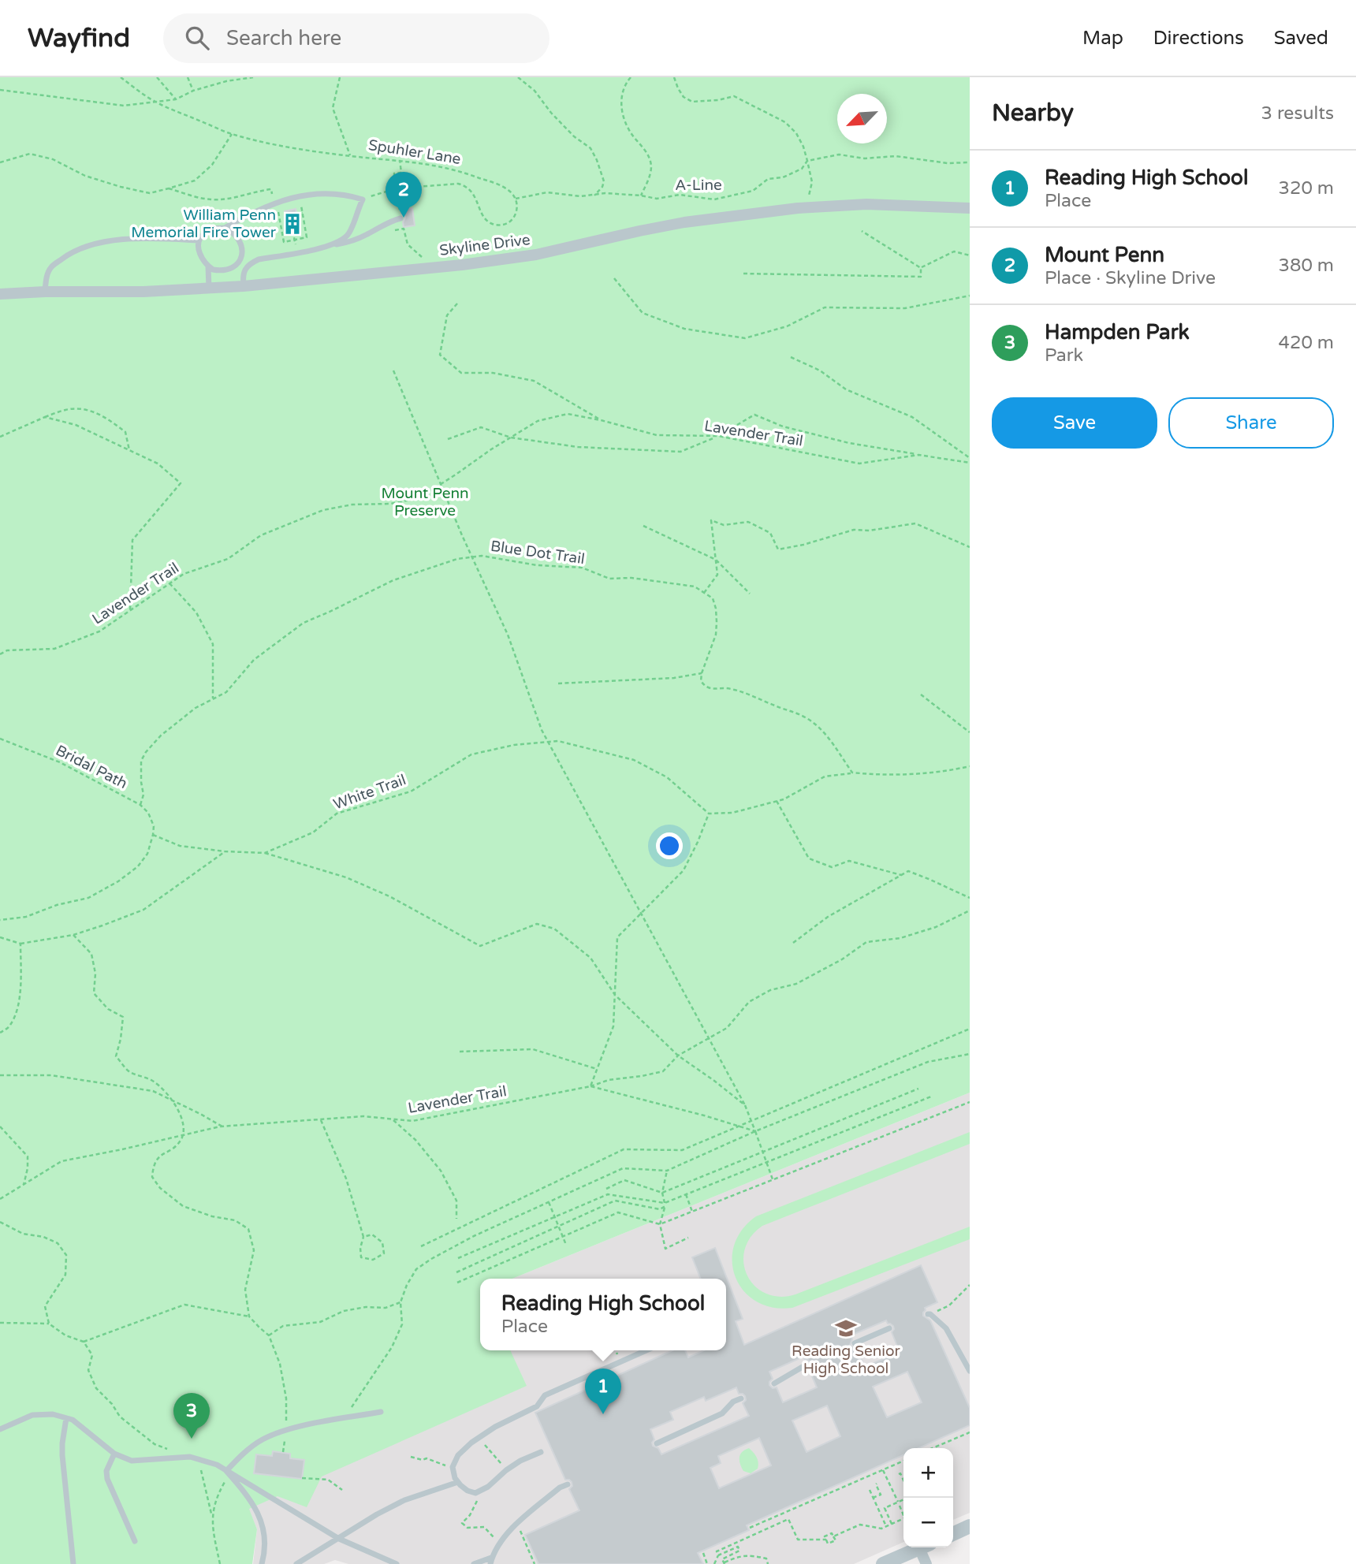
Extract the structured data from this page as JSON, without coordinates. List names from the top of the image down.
{
  "streets": {
    "street": ["Skyline Drive"],
    "path": [
      "Spuhler Lane",
      "A-Line",
      "Lavender Trail",
      "Blue Dot Trail",
      "Bridal Path",
      "White Trail"
    ]
  },
  "crossings": [
    ["Spuhler Lane", "A-Line"],
    ["Blue Dot Trail", "Bridal Path"],
    ["Bridal Path", "White Trail"]
  ],
  "parks": ["Mount Penn Preserve"],
  "places": {
    "building": ["William Penn Memorial Fire Tower"],
    "school or university": ["Reading Senior High School"]
  },
  "north": "bottom left",
  "page": {
    "header": "Wayfind",
    "search": "Search here",
    "nav": ["Map", "Directions", "Saved"],
    "heading": ["Nearby", "3 results"],
    "list": [
      {
        "mark": "1",
        "name": "Reading High School",
        "note": "Place",
        "value": "320 m"
      },
      {
        "mark": "2",
        "name": "Mount Penn",
        "note": "Place · Skyline Drive",
        "value": "380 m"
      },
      {
        "mark": "3",
        "name": "Hampden Park",
        "note": "Park",
        "value": "420 m"
      }
    ],
    "pins": ["2", "1", "3"],
    "buttons": ["Save", "Share"],
    "popup": ["Reading High School", "Place"],
    "map_buttons": ["+", "−"]
  }
}
